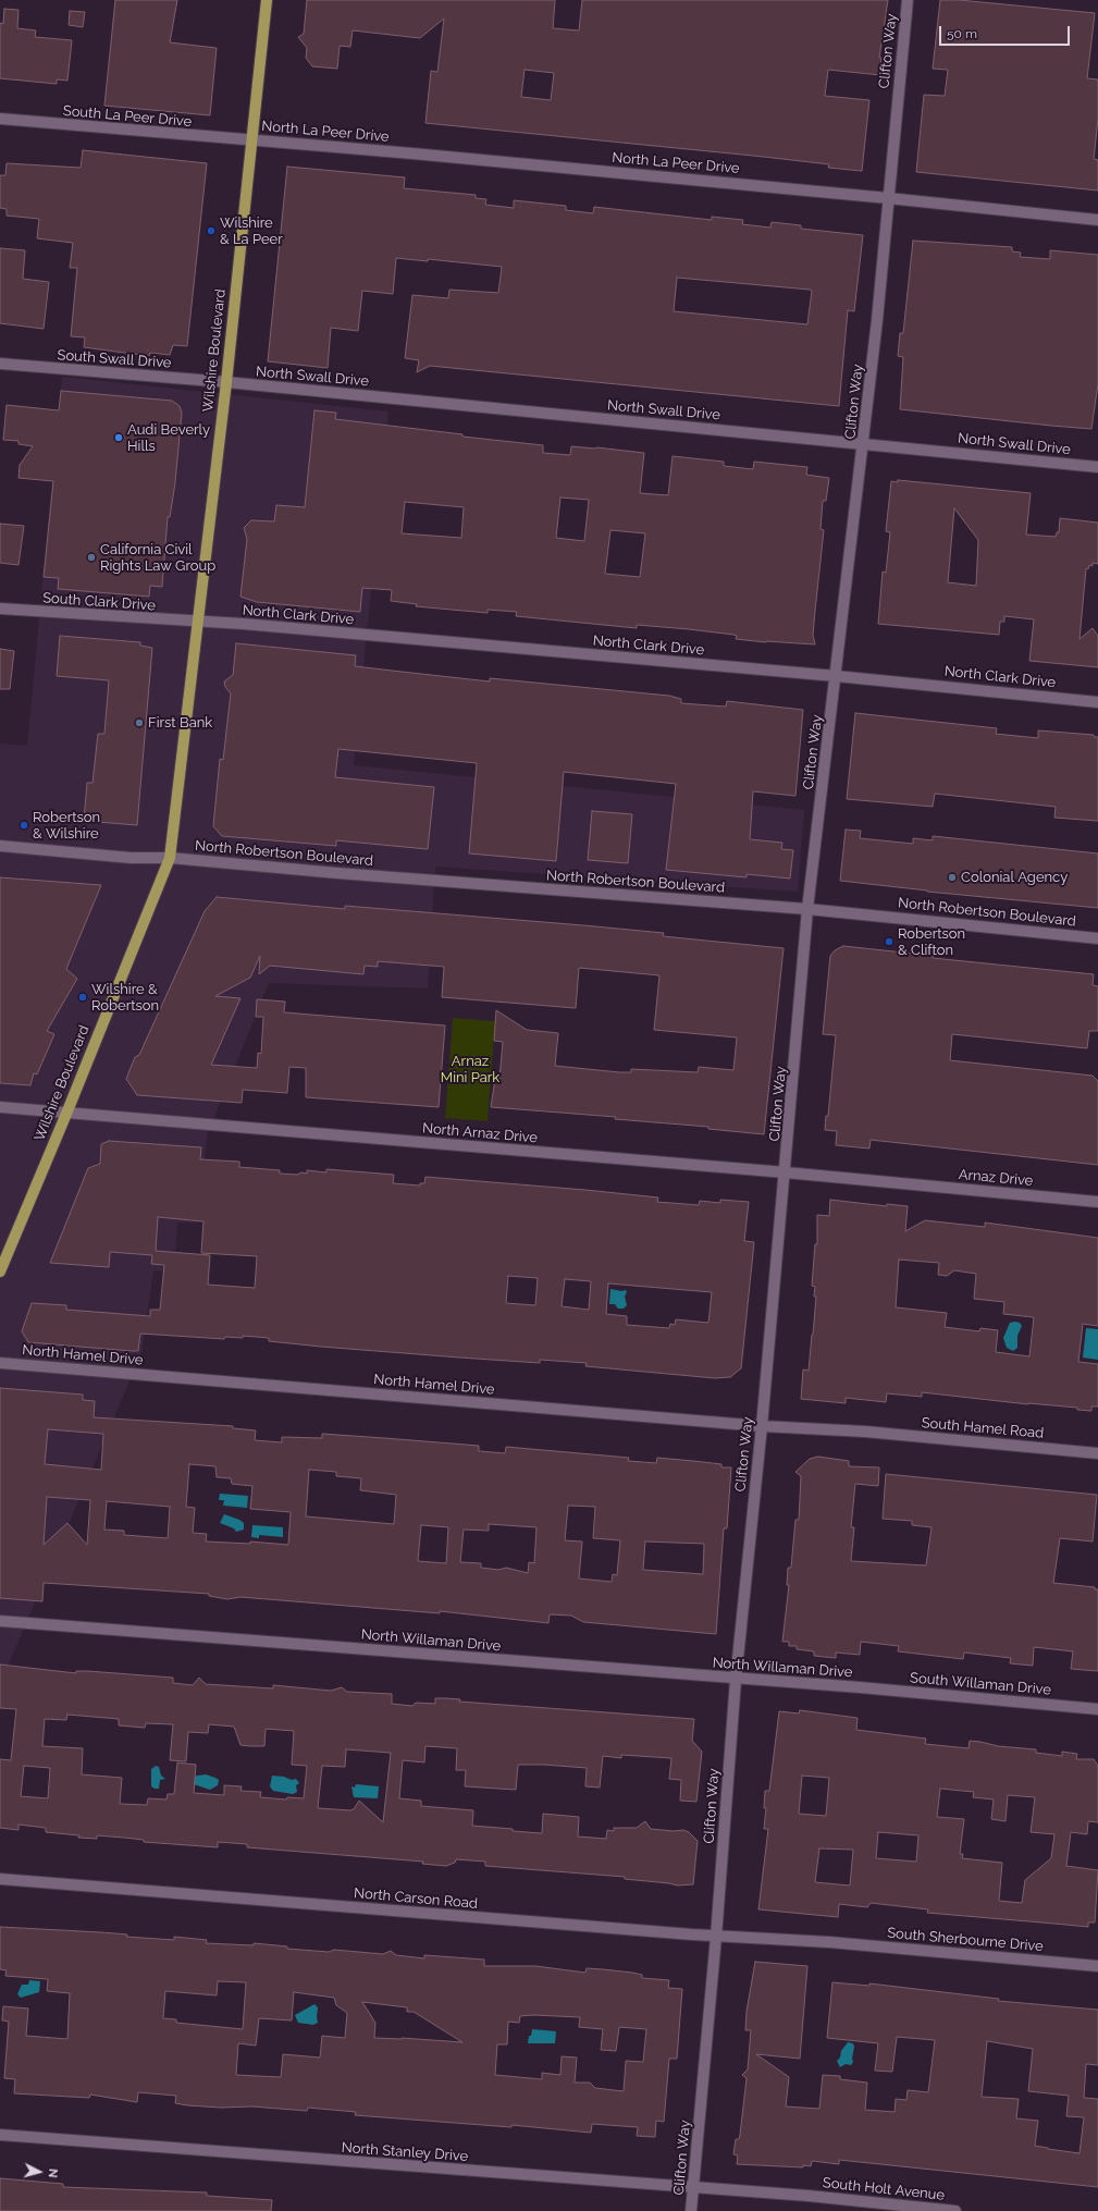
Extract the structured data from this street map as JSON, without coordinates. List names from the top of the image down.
{
  "streets": {
    "main road": ["Wilshire Boulevard"],
    "street": [
      "Clifton Way",
      "South La Peer Drive",
      "North La Peer Drive",
      "South Swall Drive",
      "North Swall Drive",
      "South Clark Drive",
      "North Clark Drive",
      "North Robertson Boulevard",
      "North Arnaz Drive",
      "Arnaz Drive",
      "North Hamel Drive",
      "South Hamel Road",
      "North Willaman Drive",
      "South Willaman Drive",
      "North Carson Road",
      "South Sherbourne Drive",
      "North Stanley Drive",
      "South Holt Avenue"
    ]
  },
  "crossings": [
    ["Clifton Way", "North La Peer Drive"],
    ["Clifton Way", "North Swall Drive"],
    ["Clifton Way", "North Clark Drive"],
    ["Clifton Way", "North Robertson Boulevard"],
    ["Clifton Way", "North Arnaz Drive"],
    ["Clifton Way", "North Hamel Drive"],
    ["Clifton Way", "North Willaman Drive"],
    ["Clifton Way", "North Carson Road"],
    ["Clifton Way", "North Stanley Drive"],
    ["South La Peer Drive", "North La Peer Drive"],
    ["South La Peer Drive", "Wilshire Boulevard"],
    ["North La Peer Drive", "Wilshire Boulevard"],
    ["Wilshire Boulevard", "South Swall Drive"],
    ["Wilshire Boulevard", "North Swall Drive"],
    ["Wilshire Boulevard", "South Clark Drive"],
    ["Wilshire Boulevard", "North Clark Drive"],
    ["Wilshire Boulevard", "North Robertson Boulevard"],
    ["Wilshire Boulevard", "North Arnaz Drive"],
    ["South Swall Drive", "North Swall Drive"],
    ["South Clark Drive", "North Clark Drive"],
    ["North Arnaz Drive", "Arnaz Drive"],
    ["North Hamel Drive", "South Hamel Road"],
    ["North Willaman Drive", "South Willaman Drive"],
    ["North Carson Road", "South Sherbourne Drive"],
    ["North Stanley Drive", "South Holt Avenue"]
  ],
  "parks": ["Arnaz Mini Park"],
  "places": [
    "Wilshire & La Peer",
    "Audi Beverly Hills",
    "California Civil Rights Law Group",
    "First Bank",
    "Robertson & Wilshire",
    "Colonial Agency",
    "Robertson & Clifton",
    "Wilshire & Robertson"
  ],
  "scale_bar": "50 m",
  "north": "right"
}
